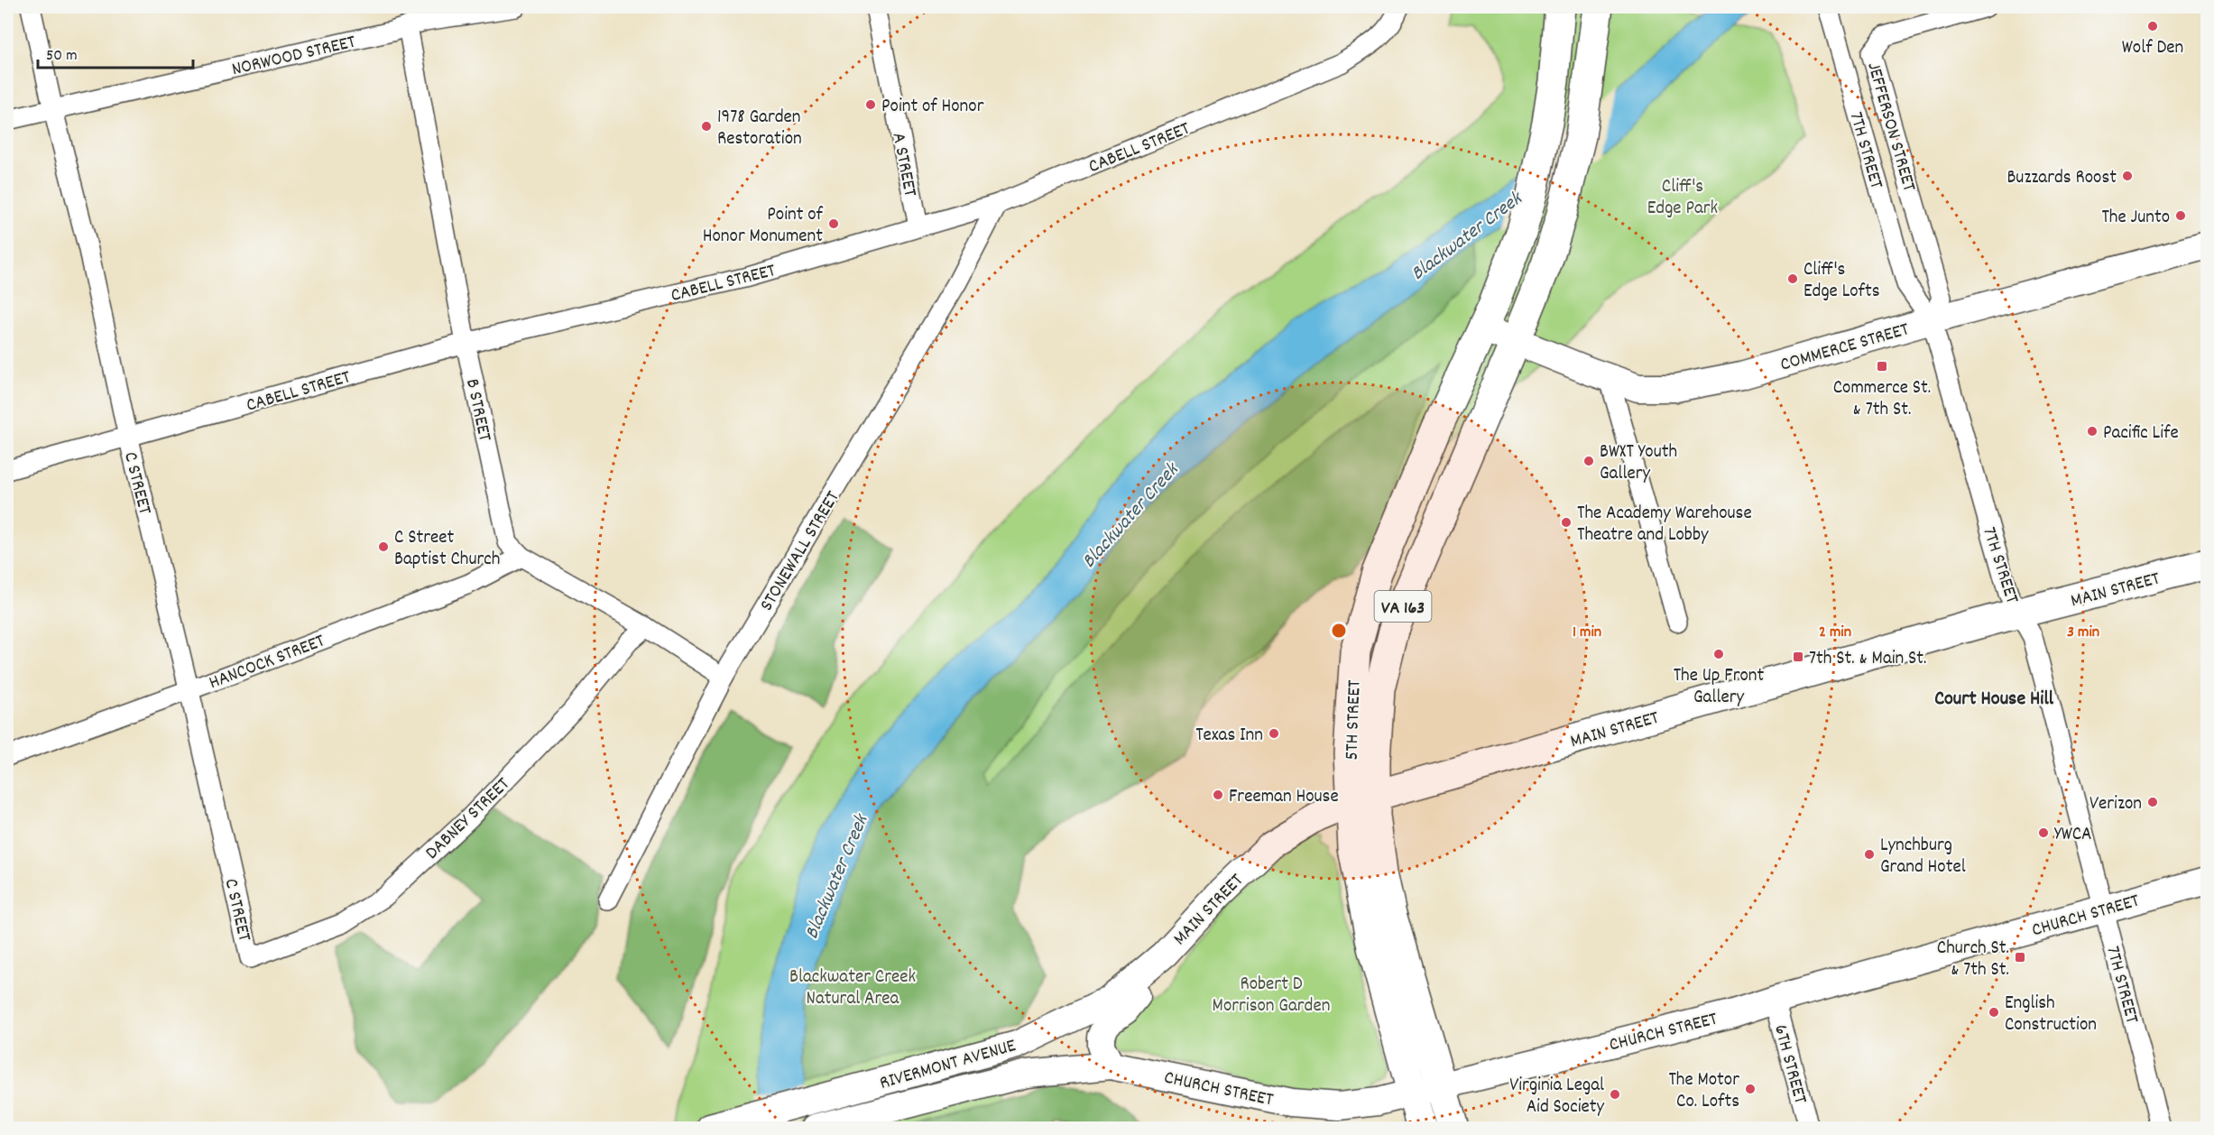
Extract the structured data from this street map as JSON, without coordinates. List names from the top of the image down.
{
  "streets": {
    "main road": [
      "COMMERCE STREET",
      "MAIN STREET",
      "VA 163",
      "5TH STREET",
      "CHURCH STREET",
      "RIVERMONT AVENUE"
    ],
    "street": [
      "NORWOOD STREET",
      "JEFFERSON STREET",
      "CABELL STREET",
      "7TH STREET",
      "A STREET",
      "B STREET",
      "C STREET",
      "STONEWALL STREET",
      "HANCOCK STREET",
      "DABNEY STREET",
      "6TH STREET"
    ]
  },
  "crossings": [
    ["NORWOOD STREET", "B STREET"],
    ["NORWOOD STREET", "C STREET"],
    ["JEFFERSON STREET", "7TH STREET"],
    ["JEFFERSON STREET", "COMMERCE STREET"],
    ["CABELL STREET", "A STREET"],
    ["CABELL STREET", "B STREET"],
    ["CABELL STREET", "C STREET"],
    ["CABELL STREET", "STONEWALL STREET"],
    ["7TH STREET", "COMMERCE STREET"],
    ["7TH STREET", "MAIN STREET"],
    ["7TH STREET", "CHURCH STREET"],
    ["COMMERCE STREET", "5TH STREET"],
    ["B STREET", "STONEWALL STREET"],
    ["B STREET", "HANCOCK STREET"],
    ["B STREET", "DABNEY STREET"],
    ["C STREET", "HANCOCK STREET"],
    ["C STREET", "DABNEY STREET"],
    ["MAIN STREET", "5TH STREET"],
    ["MAIN STREET", "RIVERMONT AVENUE"],
    ["5TH STREET", "CHURCH STREET"],
    ["CHURCH STREET", "RIVERMONT AVENUE"],
    ["CHURCH STREET", "6TH STREET"]
  ],
  "districts": ["Court House Hill"],
  "water": ["Blackwater Creek"],
  "parks": ["Cliff's Edge Park", "Blackwater Creek Natural Area", "Robert D Morrison Garden"],
  "places": {
    "other": [
      "Wolf Den",
      "Point of Honor",
      "1978 Garden Restoration",
      "Buzzards Roost",
      "The Junto",
      "Point of Honor Monument",
      "Cliff's Edge Lofts",
      "Pacific Life",
      "BWXT Youth Gallery",
      "The Academy Warehouse Theatre and Lobby",
      "C Street Baptist Church",
      "The Up Front Gallery",
      "Texas Inn",
      "Freeman House",
      "Verizon",
      "YWCA",
      "Lynchburg Grand Hotel",
      "English Construction",
      "The Motor Co. Lofts",
      "Virginia Legal Aid Society"
    ],
    "transit": ["Commerce St. & 7th St.", "7th St. & Main St.", "Church St. & 7th St."]
  },
  "scale_bar": "50 m",
  "rings": ["1 min", "2 min", "3 min"]
}
